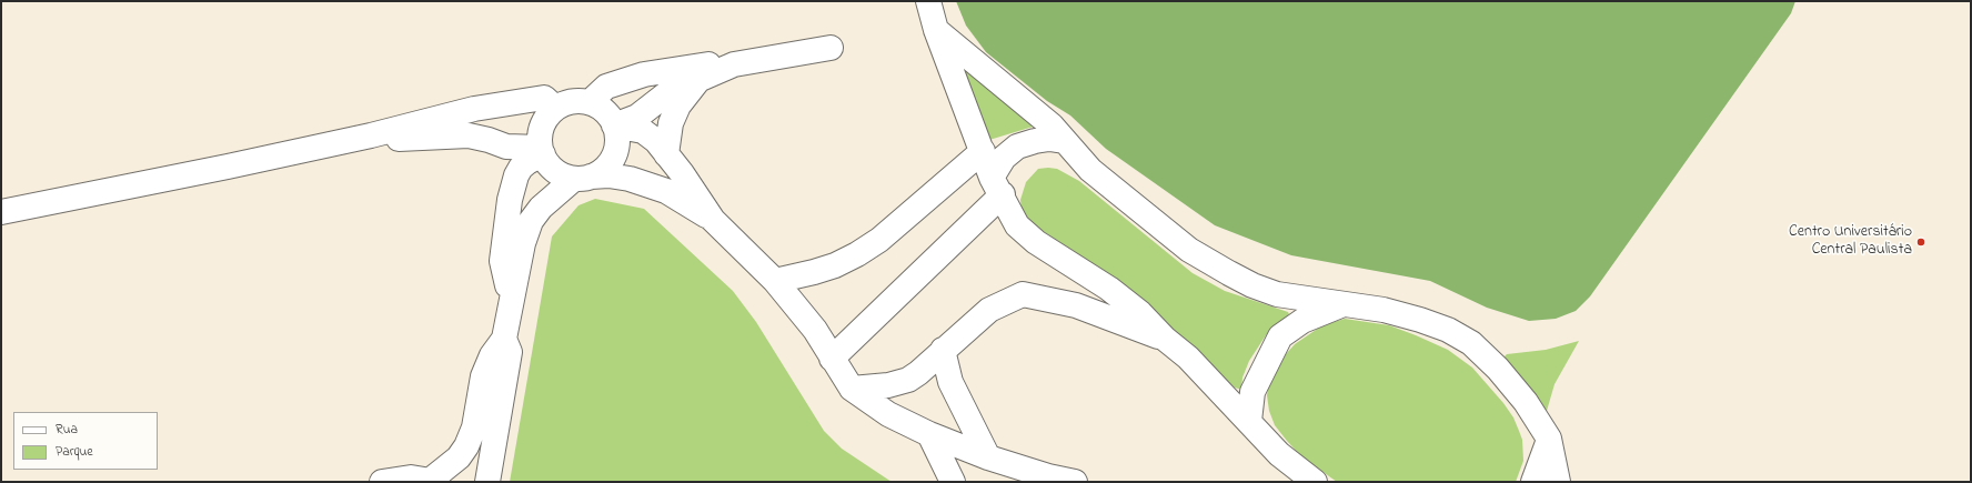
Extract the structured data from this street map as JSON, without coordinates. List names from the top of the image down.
{
  "places": ["Centro Universitário Central Paulista"],
  "legend": ["Rua", "Parque"]
}
